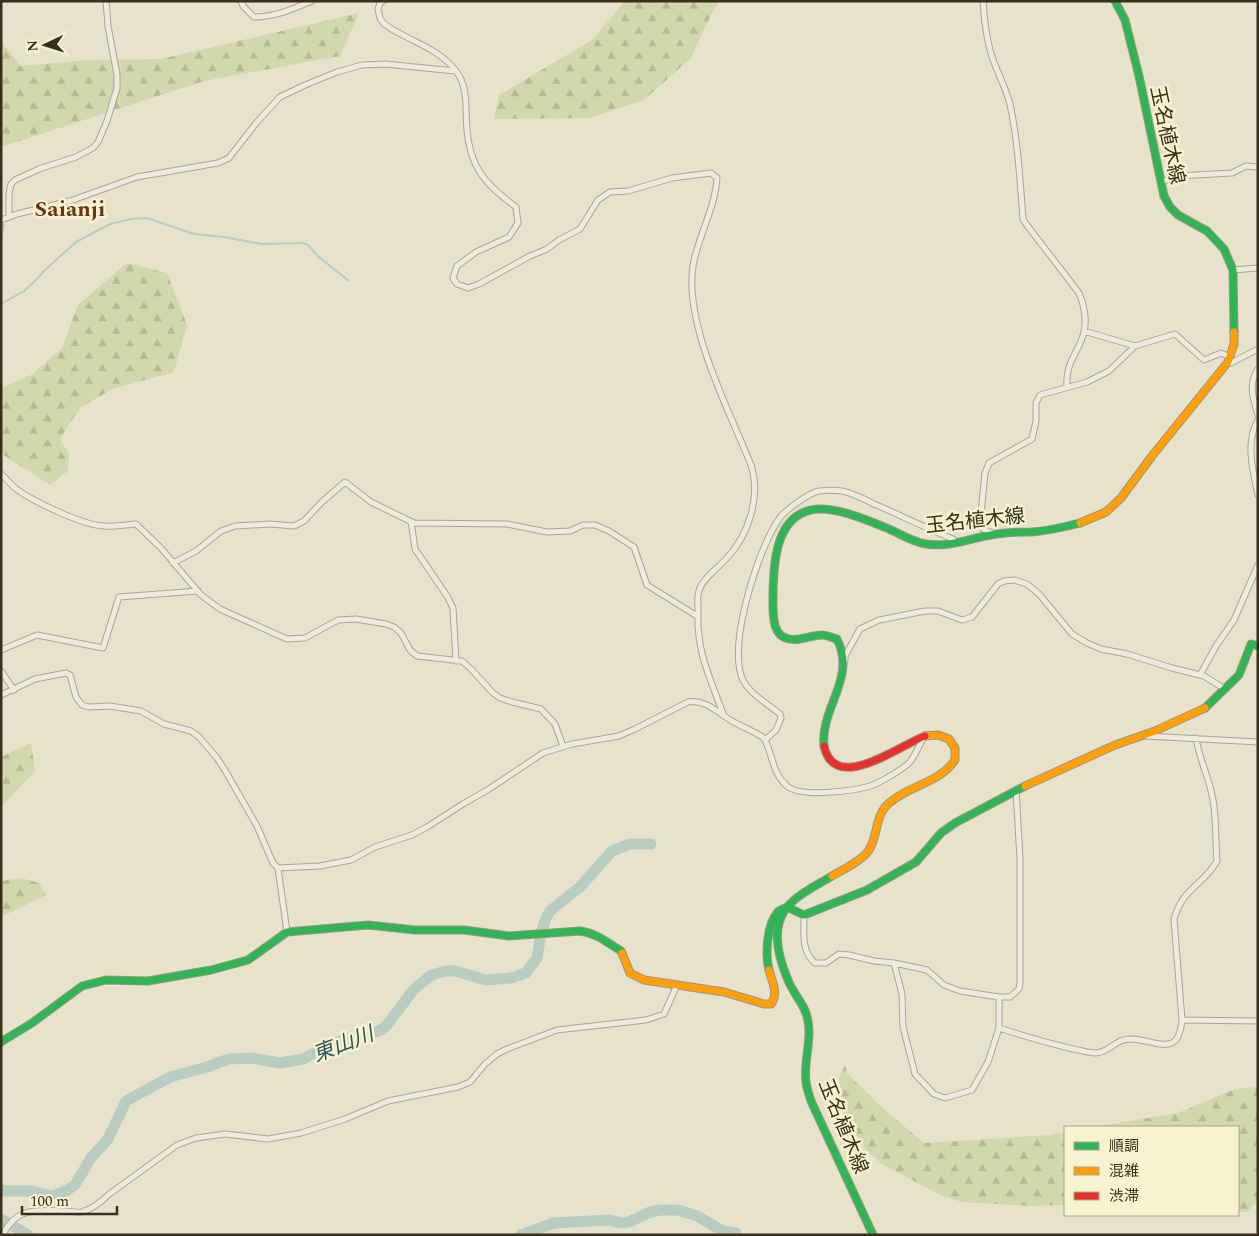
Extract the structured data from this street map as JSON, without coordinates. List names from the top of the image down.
{
  "streets": {
    "main road": ["玉名植木線"]
  },
  "districts": ["Saianji"],
  "water": ["東山川"],
  "legend": ["順調", "混雑", "渋滞"],
  "scale_bar": "100 m",
  "north": "left"
}
